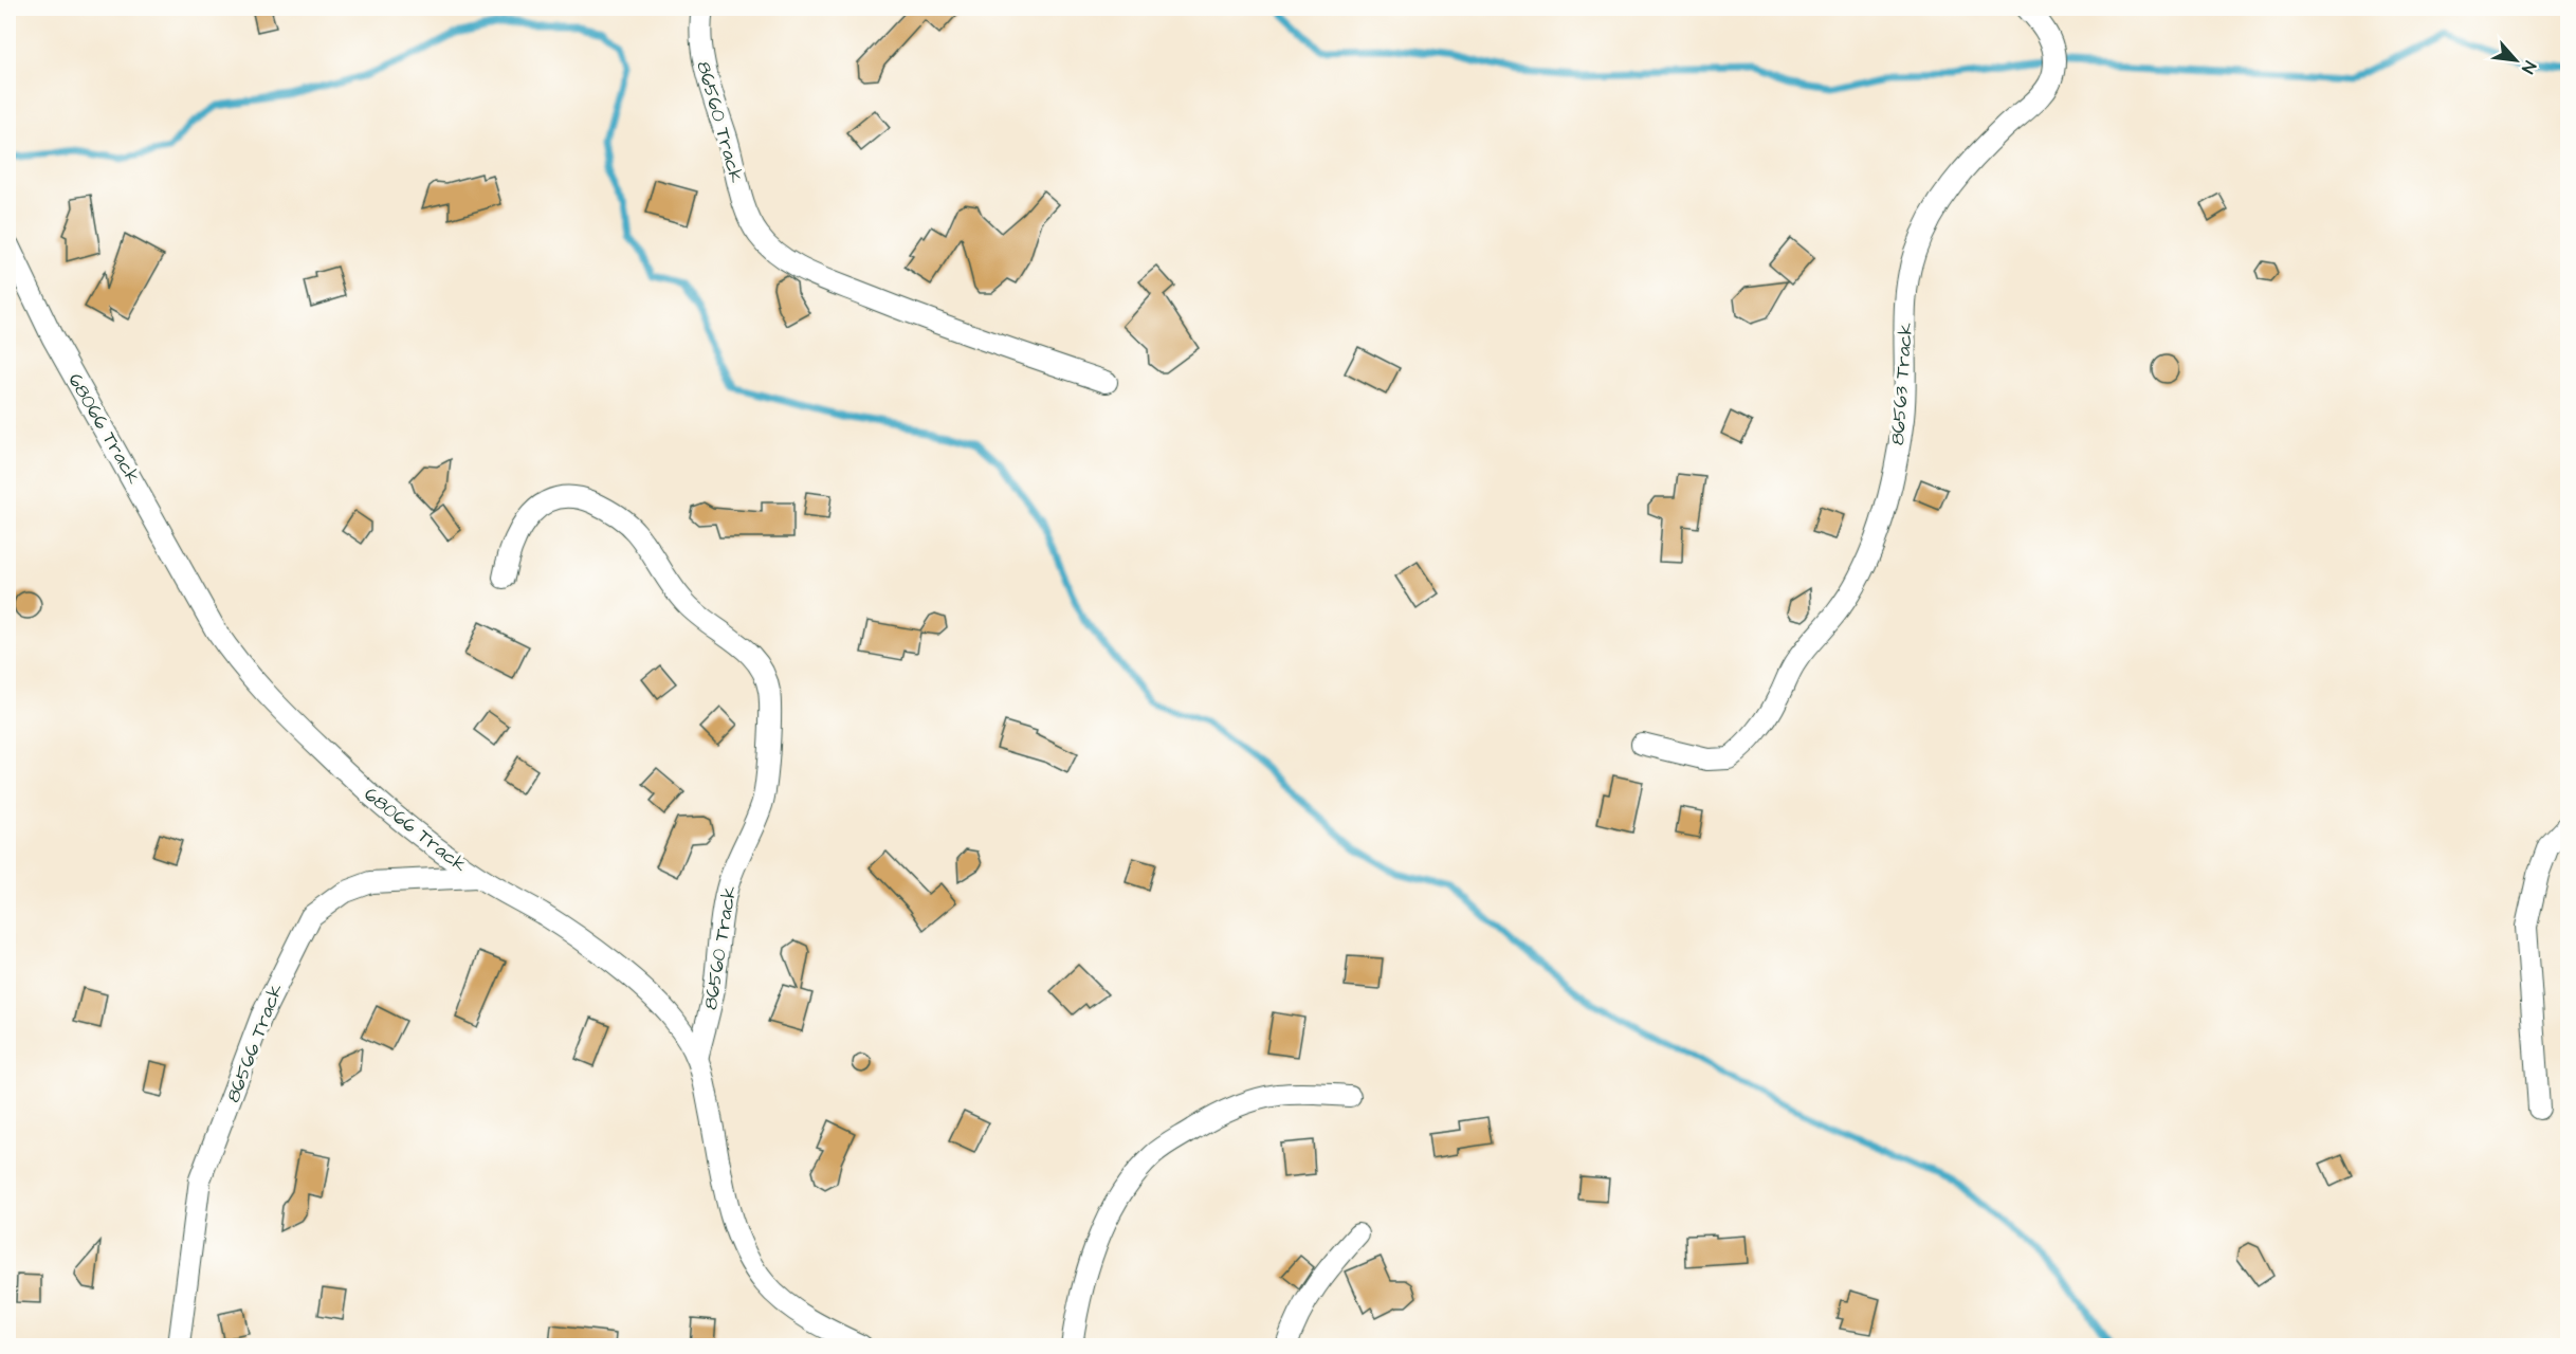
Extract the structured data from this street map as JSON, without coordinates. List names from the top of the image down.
{
  "streets": {
    "street": [
      "86560 Track",
      "86563 Track",
      "68066 Track",
      "86566 Track"
    ]
  },
  "crossings": [
    ["86560 Track", "68066 Track"],
    ["68066 Track", "86566 Track"]
  ],
  "north": "bottom right"
}
